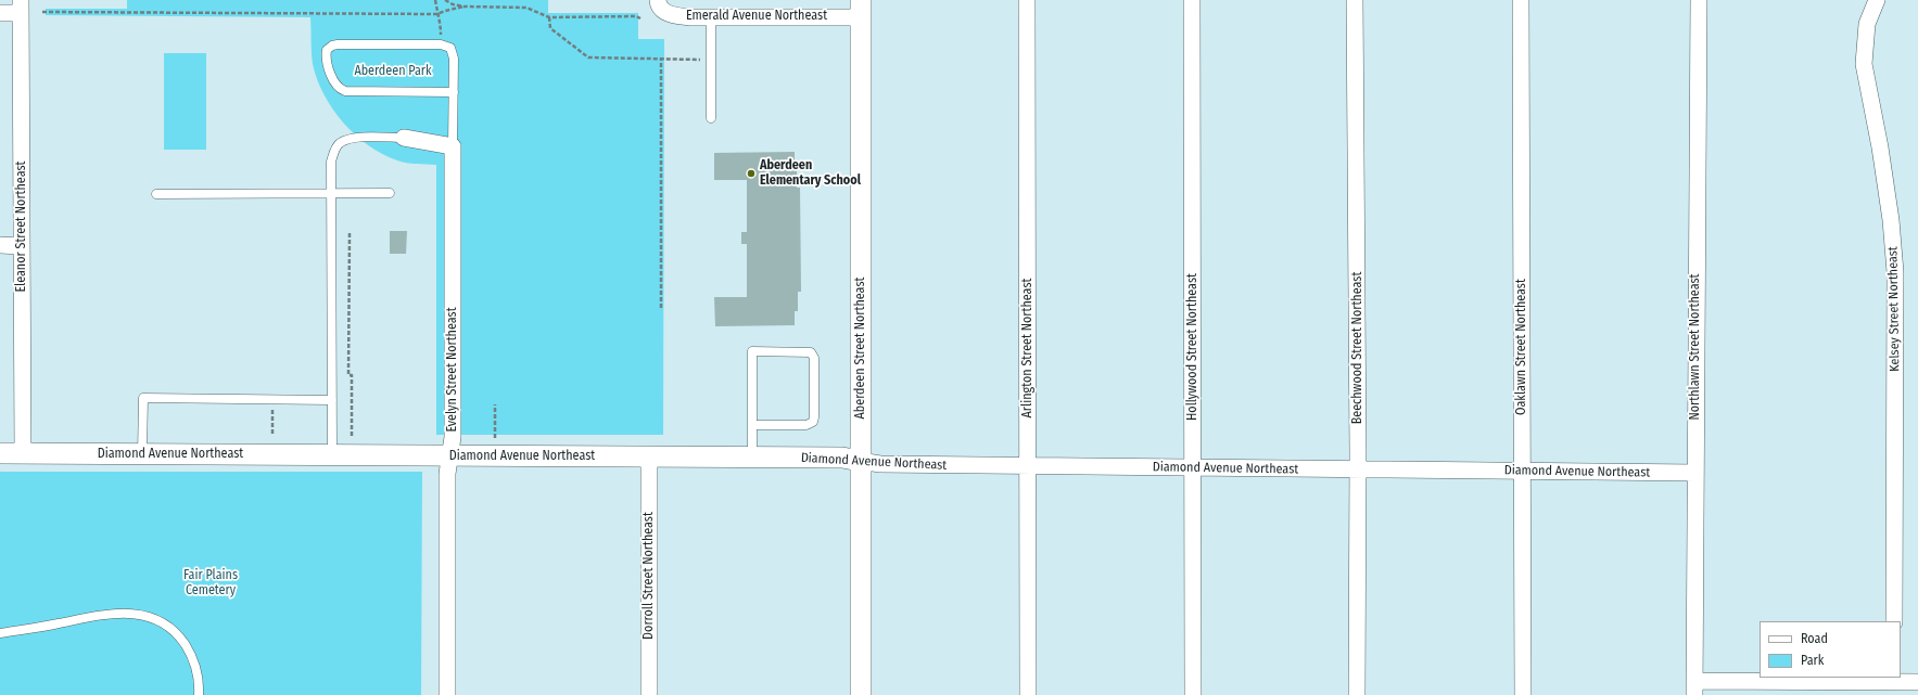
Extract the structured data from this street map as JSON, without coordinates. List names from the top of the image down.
{
  "streets": {
    "street": [
      "Emerald Avenue Northeast",
      "Eleanor Street Northeast",
      "Kelsey Street Northeast",
      "Hollywood Street Northeast",
      "Oaklawn Street Northeast",
      "Northlawn Street Northeast",
      "Aberdeen Street Northeast",
      "Arlington Street Northeast",
      "Beechwood Street Northeast",
      "Evelyn Street Northeast",
      "Diamond Avenue Northeast",
      "Dorroll Street Northeast"
    ]
  },
  "crossings": [
    ["Emerald Avenue Northeast", "Aberdeen Street Northeast"],
    ["Eleanor Street Northeast", "Diamond Avenue Northeast"],
    ["Hollywood Street Northeast", "Diamond Avenue Northeast"],
    ["Oaklawn Street Northeast", "Diamond Avenue Northeast"],
    ["Northlawn Street Northeast", "Diamond Avenue Northeast"],
    ["Aberdeen Street Northeast", "Diamond Avenue Northeast"],
    ["Arlington Street Northeast", "Diamond Avenue Northeast"],
    ["Beechwood Street Northeast", "Diamond Avenue Northeast"],
    ["Evelyn Street Northeast", "Diamond Avenue Northeast"],
    ["Diamond Avenue Northeast", "Dorroll Street Northeast"]
  ],
  "parks": ["Aberdeen Park", "Fair Plains Cemetery"],
  "places": ["Aberdeen Elementary School"],
  "legend": ["Road", "Park"]
}
